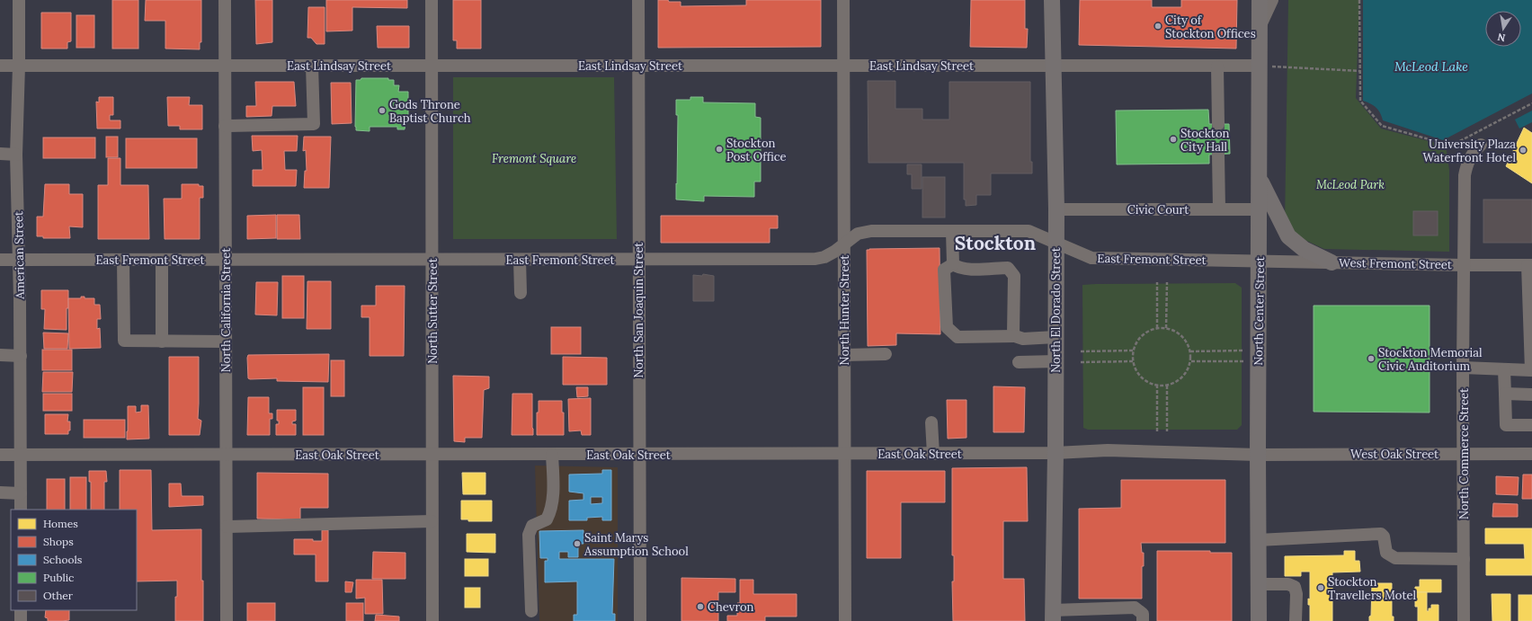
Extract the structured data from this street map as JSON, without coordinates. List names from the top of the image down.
{
  "streets": {
    "main road": ["North El Dorado Street", "North Center Street"],
    "street": [
      "East Lindsay Street",
      "Civic Court",
      "American Street",
      "East Fremont Street",
      "West Fremont Street",
      "North California Street",
      "North San Joaquin Street",
      "North Hunter Street",
      "North Sutter Street",
      "East Oak Street",
      "West Oak Street",
      "North Commerce Street"
    ]
  },
  "crossings": [
    ["East Lindsay Street", "American Street"],
    ["East Lindsay Street", "North California Street"],
    ["East Lindsay Street", "North San Joaquin Street"],
    ["East Lindsay Street", "North Hunter Street"],
    ["East Lindsay Street", "North El Dorado Street"],
    ["East Lindsay Street", "North Sutter Street"],
    ["East Lindsay Street", "North Center Street"],
    ["Civic Court", "North El Dorado Street"],
    ["Civic Court", "North Center Street"],
    ["American Street", "East Fremont Street"],
    ["American Street", "East Oak Street"],
    ["East Fremont Street", "West Fremont Street"],
    ["East Fremont Street", "North California Street"],
    ["East Fremont Street", "North San Joaquin Street"],
    ["East Fremont Street", "North Hunter Street"],
    ["East Fremont Street", "North El Dorado Street"],
    ["East Fremont Street", "North Sutter Street"],
    ["East Fremont Street", "North Center Street"],
    ["West Fremont Street", "North Center Street"],
    ["West Fremont Street", "North Commerce Street"],
    ["North California Street", "East Oak Street"],
    ["North San Joaquin Street", "East Oak Street"],
    ["North Hunter Street", "East Oak Street"],
    ["North El Dorado Street", "East Oak Street"],
    ["North Sutter Street", "East Oak Street"],
    ["North Center Street", "East Oak Street"],
    ["North Center Street", "West Oak Street"],
    ["East Oak Street", "West Oak Street"],
    ["West Oak Street", "North Commerce Street"]
  ],
  "districts": ["Stockton"],
  "water": ["McLeod Lake"],
  "parks": ["Fremont Square", "McLeod Park"],
  "places": [
    "City of Stockton Offices",
    "Gods Throne Baptist Church",
    "Stockton City Hall",
    "Stockton Post Office",
    "University Plaza Waterfront Hotel",
    "Stockton Memorial Civic Auditorium",
    "Saint Marys Assumption School",
    "Stockton Travellers Motel",
    "Chevron"
  ],
  "legend": [
    "Homes",
    "Shops",
    "Schools",
    "Public",
    "Other"
  ],
  "north": "bottom"
}
